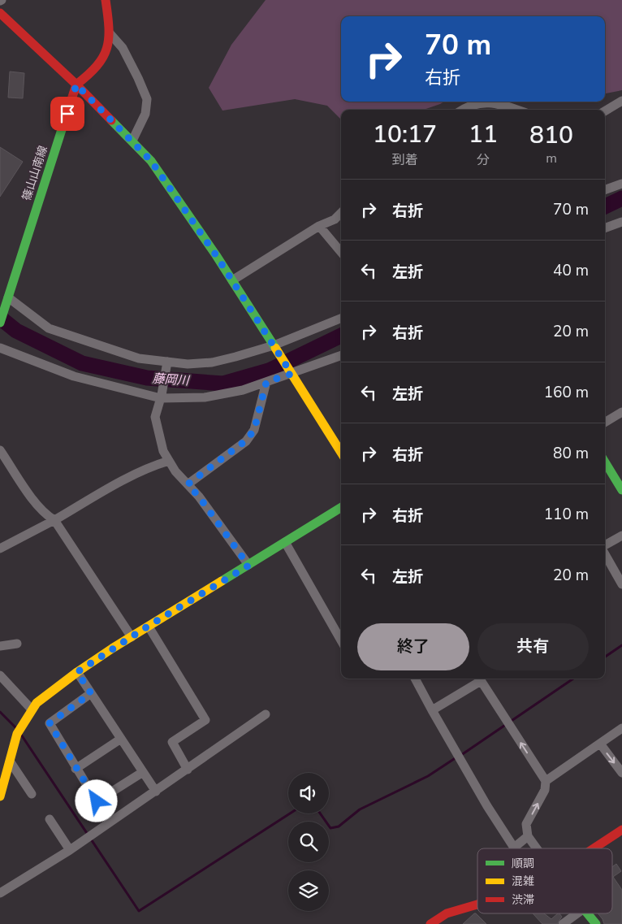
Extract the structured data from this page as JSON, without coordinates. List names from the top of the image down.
{
  "streets": {
    "street": ["篠山山南線"]
  },
  "water": ["藤岡川"],
  "legend": ["順調", "混雑", "渋滞"],
  "page": {
    "turn": ["70 m", "右折"],
    "eta": [
      "10:17",
      "到着",
      "11",
      "分",
      "810",
      "m"
    ],
    "list": [
      {
        "name": "右折",
        "value": "70 m"
      },
      {
        "name": "左折",
        "value": "40 m"
      },
      {
        "name": "右折",
        "value": "20 m"
      },
      {
        "name": "左折",
        "value": "160 m"
      },
      {
        "name": "右折",
        "value": "80 m"
      },
      {
        "name": "右折",
        "value": "110 m"
      },
      {
        "name": "左折",
        "value": "20 m"
      }
    ],
    "buttons": ["終了", "共有"]
  }
}
